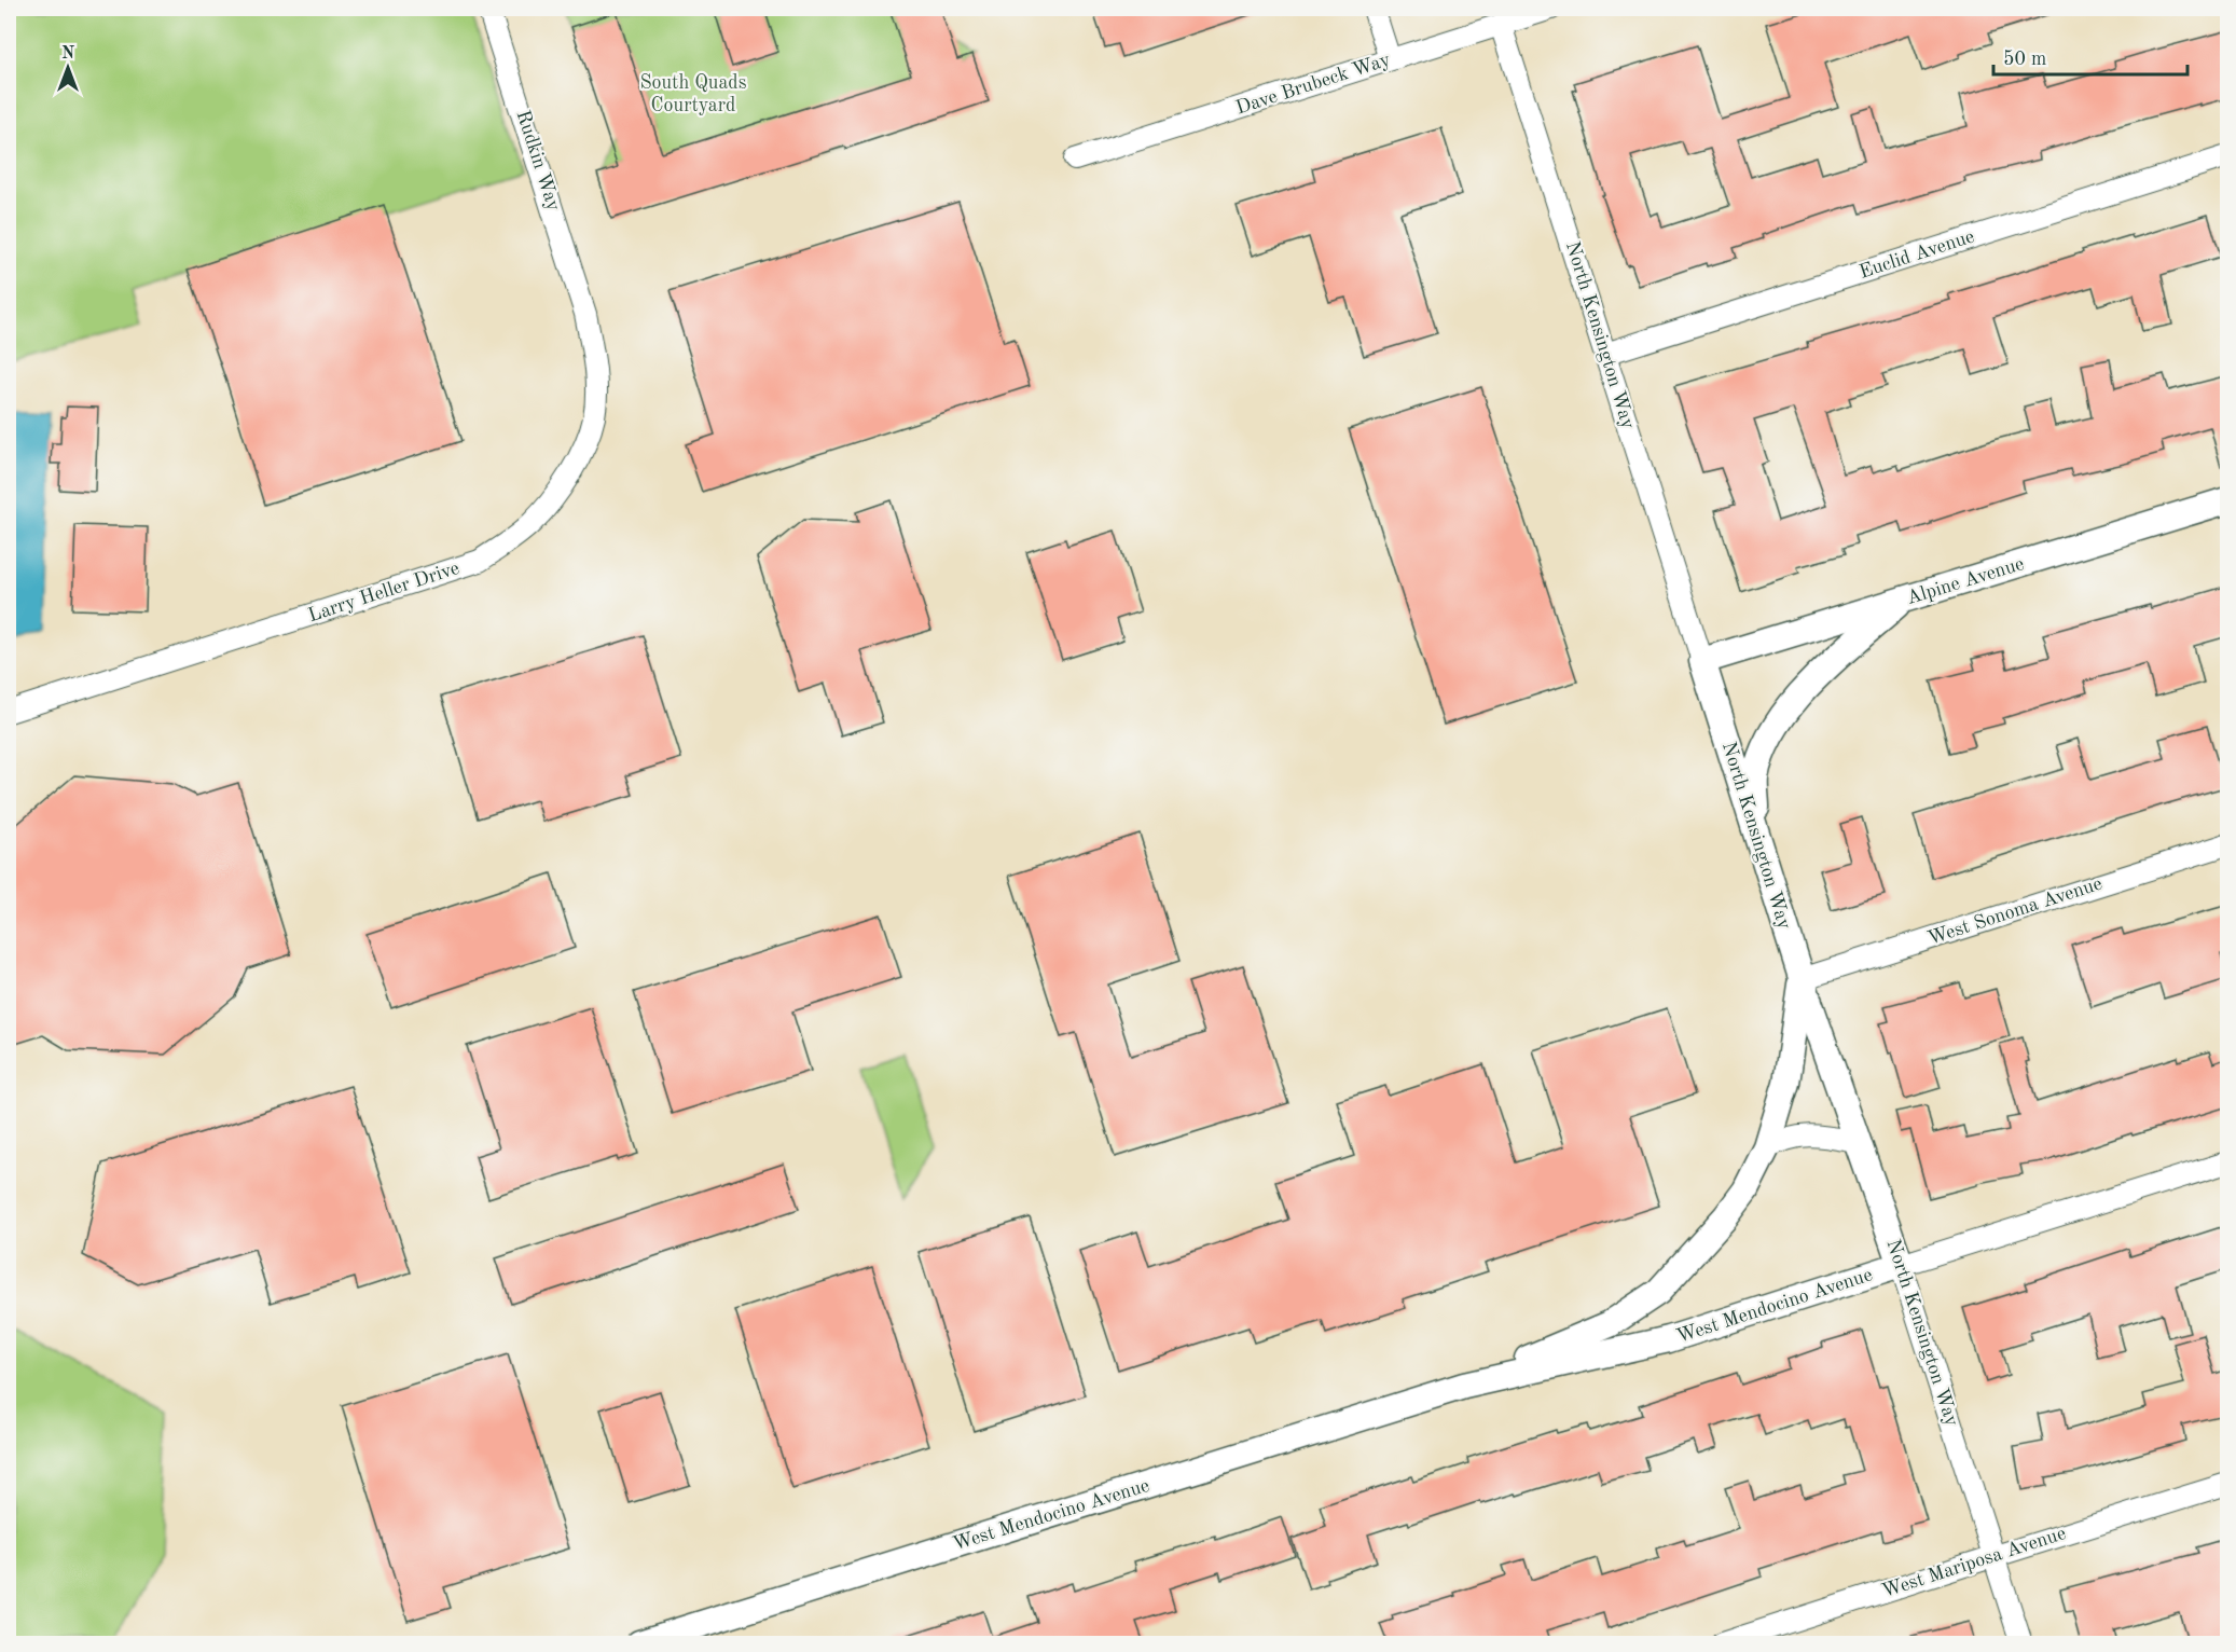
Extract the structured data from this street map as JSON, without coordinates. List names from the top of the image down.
{
  "streets": {
    "street": [
      "Dave Brubeck Way",
      "Rudkin Way",
      "Euclid Avenue",
      "North Kensington Way",
      "Alpine Avenue",
      "Larry Heller Drive",
      "West Sonoma Avenue",
      "West Mendocino Avenue",
      "West Mariposa Avenue"
    ]
  },
  "crossings": [
    ["Dave Brubeck Way", "North Kensington Way"],
    ["Rudkin Way", "Larry Heller Drive"],
    ["Euclid Avenue", "North Kensington Way"],
    ["North Kensington Way", "Alpine Avenue"],
    ["North Kensington Way", "West Sonoma Avenue"],
    ["North Kensington Way", "West Mendocino Avenue"],
    ["North Kensington Way", "West Mariposa Avenue"],
    ["West Sonoma Avenue", "West Mendocino Avenue"]
  ],
  "parks": ["South Quads Courtyard"],
  "scale_bar": "50 m",
  "north": "top"
}
